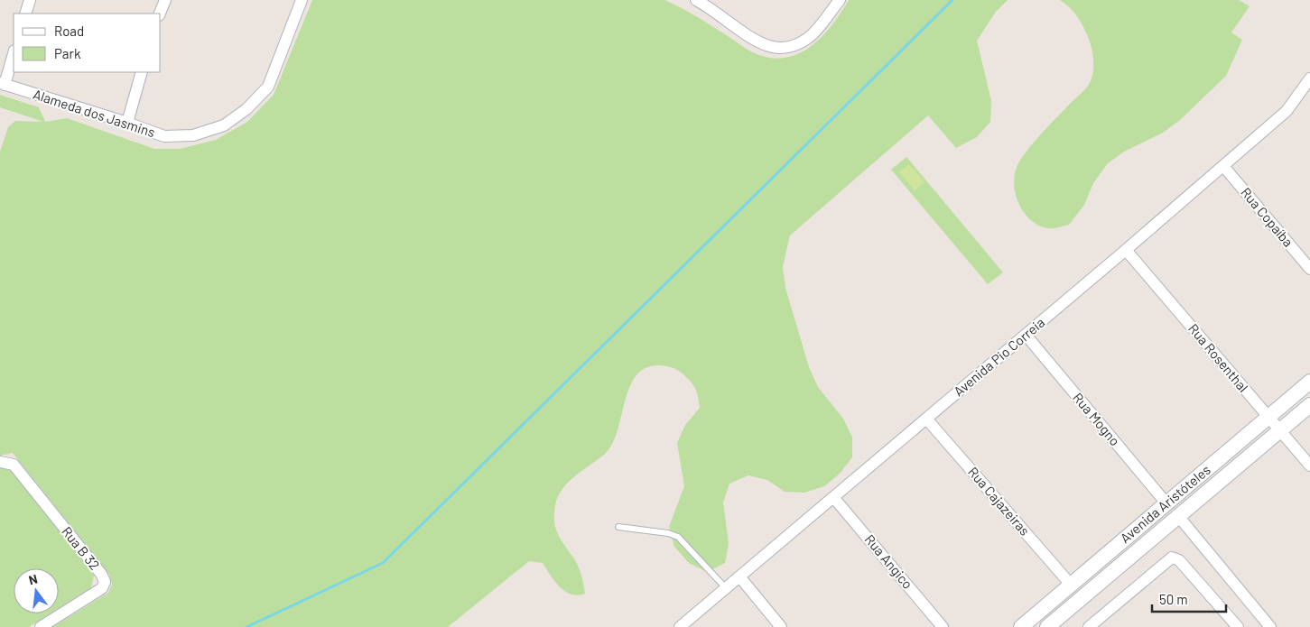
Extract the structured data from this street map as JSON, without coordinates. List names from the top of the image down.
{
  "streets": {
    "street": [
      "Alameda dos Jasmins",
      "Rua Copaíba",
      "Avenida Pio Correia",
      "Rua Rosenthal",
      "Rua Mogno",
      "Rua Cajazeiras",
      "Avenida Aristóteles",
      "Rua B 32",
      "Rua Angico"
    ]
  },
  "crossings": [
    ["Rua Copaíba", "Avenida Pio Correia"],
    ["Avenida Pio Correia", "Rua Rosenthal"],
    ["Avenida Pio Correia", "Rua Mogno"],
    ["Avenida Pio Correia", "Rua Cajazeiras"],
    ["Avenida Pio Correia", "Rua Angico"],
    ["Rua Rosenthal", "Avenida Aristóteles"],
    ["Rua Mogno", "Avenida Aristóteles"],
    ["Rua Cajazeiras", "Avenida Aristóteles"]
  ],
  "legend": ["Road", "Park"],
  "scale_bar": "50 m",
  "north": "top"
}
